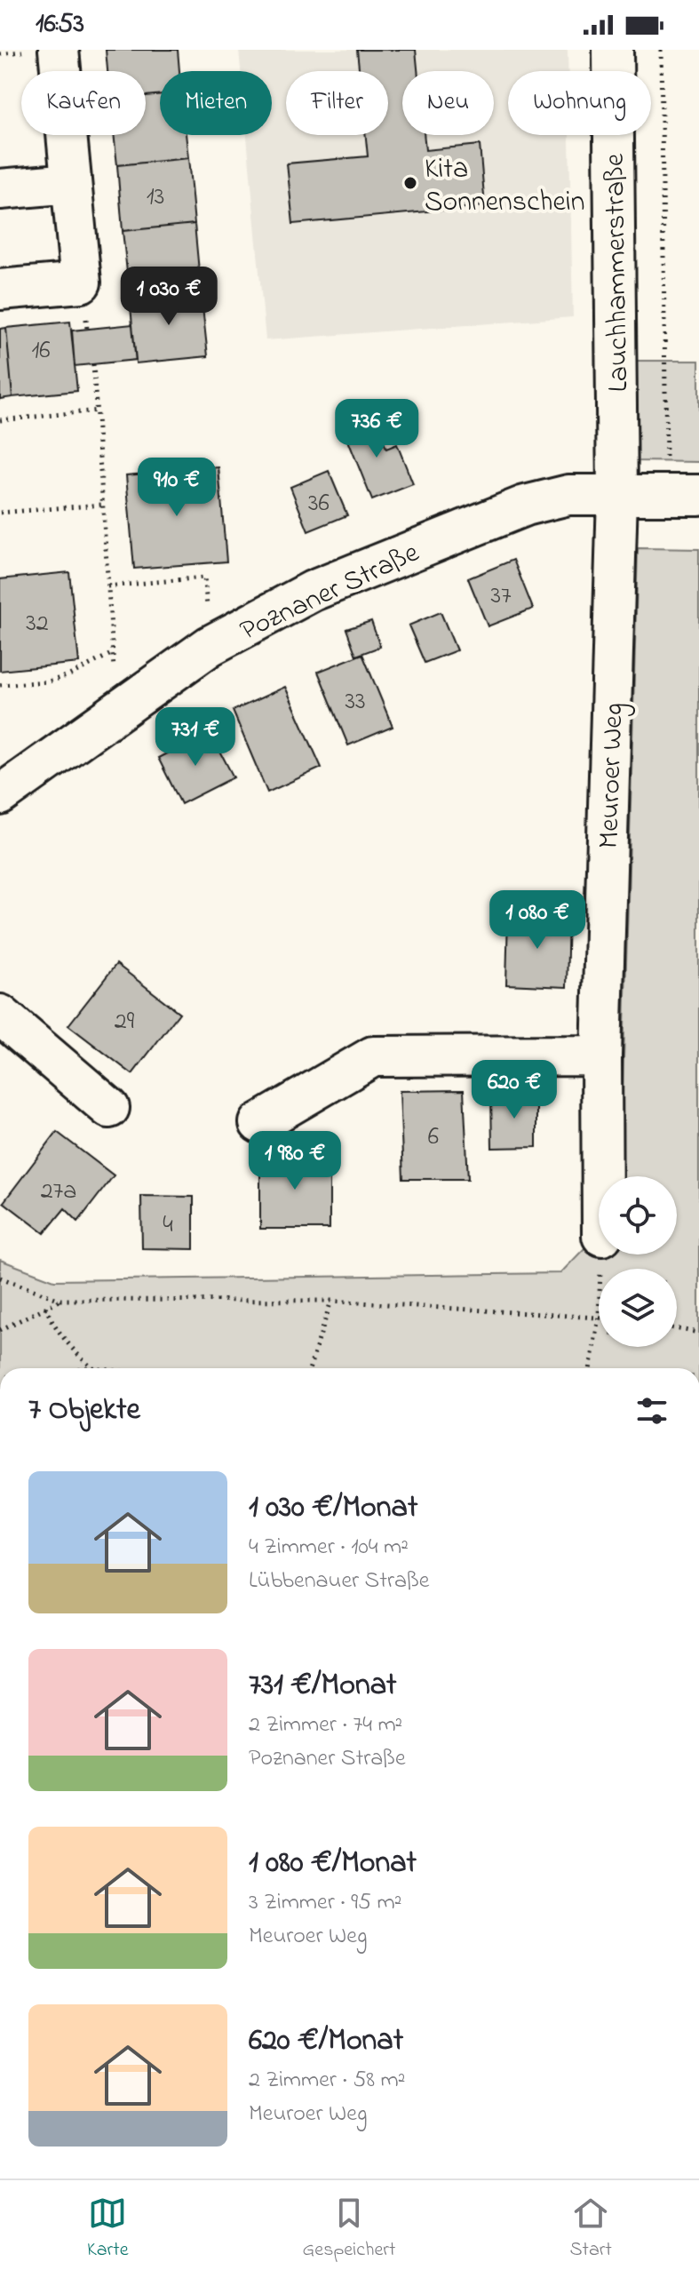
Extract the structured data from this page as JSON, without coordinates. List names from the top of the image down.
{
  "streets": {
    "street": ["Lauchhammerstraße", "Poznaner Straße", "Meuroer Weg"]
  },
  "crossings": [
    ["Lauchhammerstraße", "Poznaner Straße"],
    ["Lauchhammerstraße", "Meuroer Weg"],
    ["Poznaner Straße", "Meuroer Weg"]
  ],
  "places": ["Kita Sonnenschein"],
  "house_numbers": [
    "13",
    "16",
    "36",
    "37",
    "32",
    "33",
    "29",
    "6",
    "27a",
    "4"
  ],
  "page": {
    "status": "16:53",
    "chip": [
      "Kaufen",
      "Mieten",
      "Filter",
      "Neu",
      "Wohnung"
    ],
    "price": [
      "1 030 €",
      "736 €",
      "910 €",
      "731 €",
      "1 080 €",
      "620 €",
      "1 980 €"
    ],
    "heading": "7 Objekte",
    "list": [
      {
        "name": "1 030 €/Monat",
        "note": "4 Zimmer · 104 m² · Lübbenauer Straße"
      },
      {
        "name": "731 €/Monat",
        "note": "2 Zimmer · 74 m² · Poznaner Straße"
      },
      {
        "name": "1 080 €/Monat",
        "note": "3 Zimmer · 95 m² · Meuroer Weg"
      },
      {
        "name": "620 €/Monat",
        "note": "2 Zimmer · 58 m² · Meuroer Weg"
      }
    ],
    "tabs": ["Karte", "Gespeichert", "Start"]
  }
}
